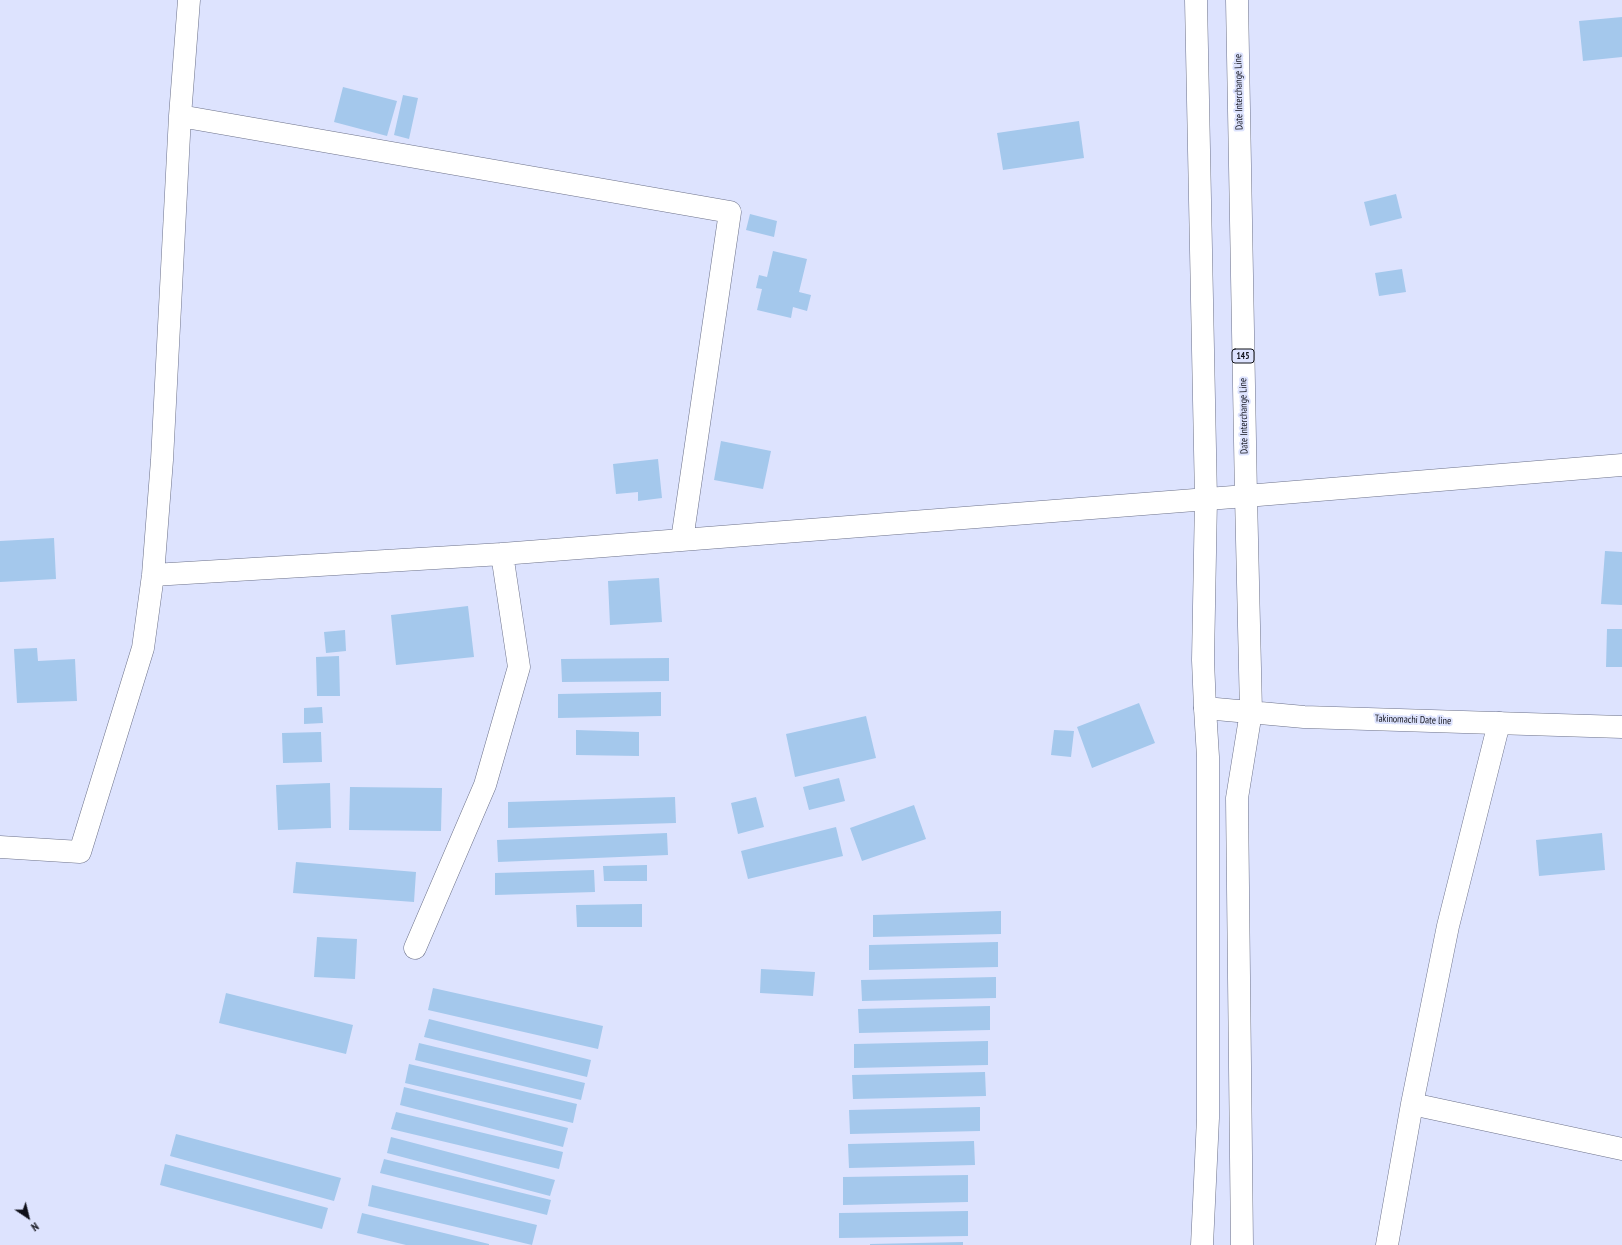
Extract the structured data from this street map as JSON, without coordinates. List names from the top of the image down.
{
  "streets": {
    "main road": ["Date Interchange Line", "145", "Takinomachi Date line"]
  },
  "crossings": [
    ["Date Interchange Line", "Takinomachi Date line"]
  ],
  "north": "bottom right"
}
